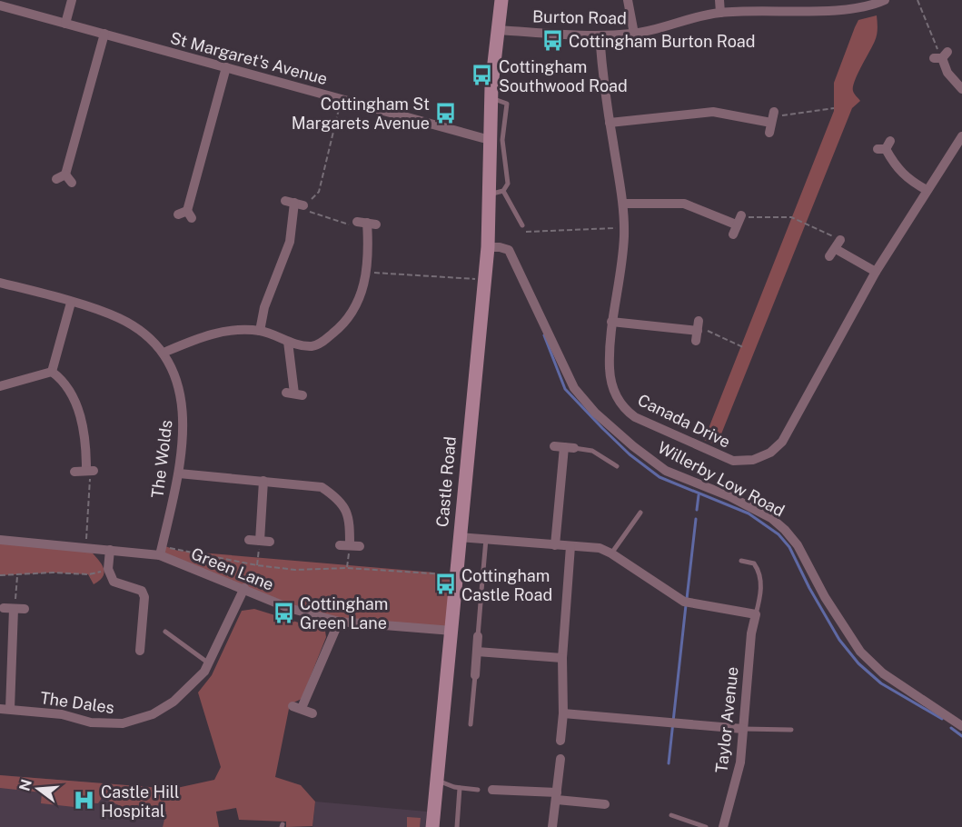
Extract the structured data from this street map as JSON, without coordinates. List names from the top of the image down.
{
  "streets": {
    "street": [
      "Burton Road",
      "St Margaret's Avenue",
      "Canada Drive",
      "The Wolds",
      "Willerby Low Road",
      "Castle Road",
      "Green Lane",
      "The Dales",
      "Taylor Avenue"
    ]
  },
  "crossings": [
    ["Burton Road", "Canada Drive"],
    ["Burton Road", "Castle Road"],
    ["St Margaret's Avenue", "Castle Road"],
    ["The Wolds", "Green Lane"],
    ["Willerby Low Road", "Castle Road"],
    ["Castle Road", "Green Lane"],
    ["Green Lane", "The Dales"]
  ],
  "places": {
    "bus stop": [
      "Cottingham Burton Road",
      "Cottingham Southwood Road",
      "Cottingham St Margarets Avenue",
      "Cottingham Castle Road",
      "Cottingham Green Lane"
    ],
    "hospital": ["Castle Hill Hospital"]
  },
  "north": "left"
}
